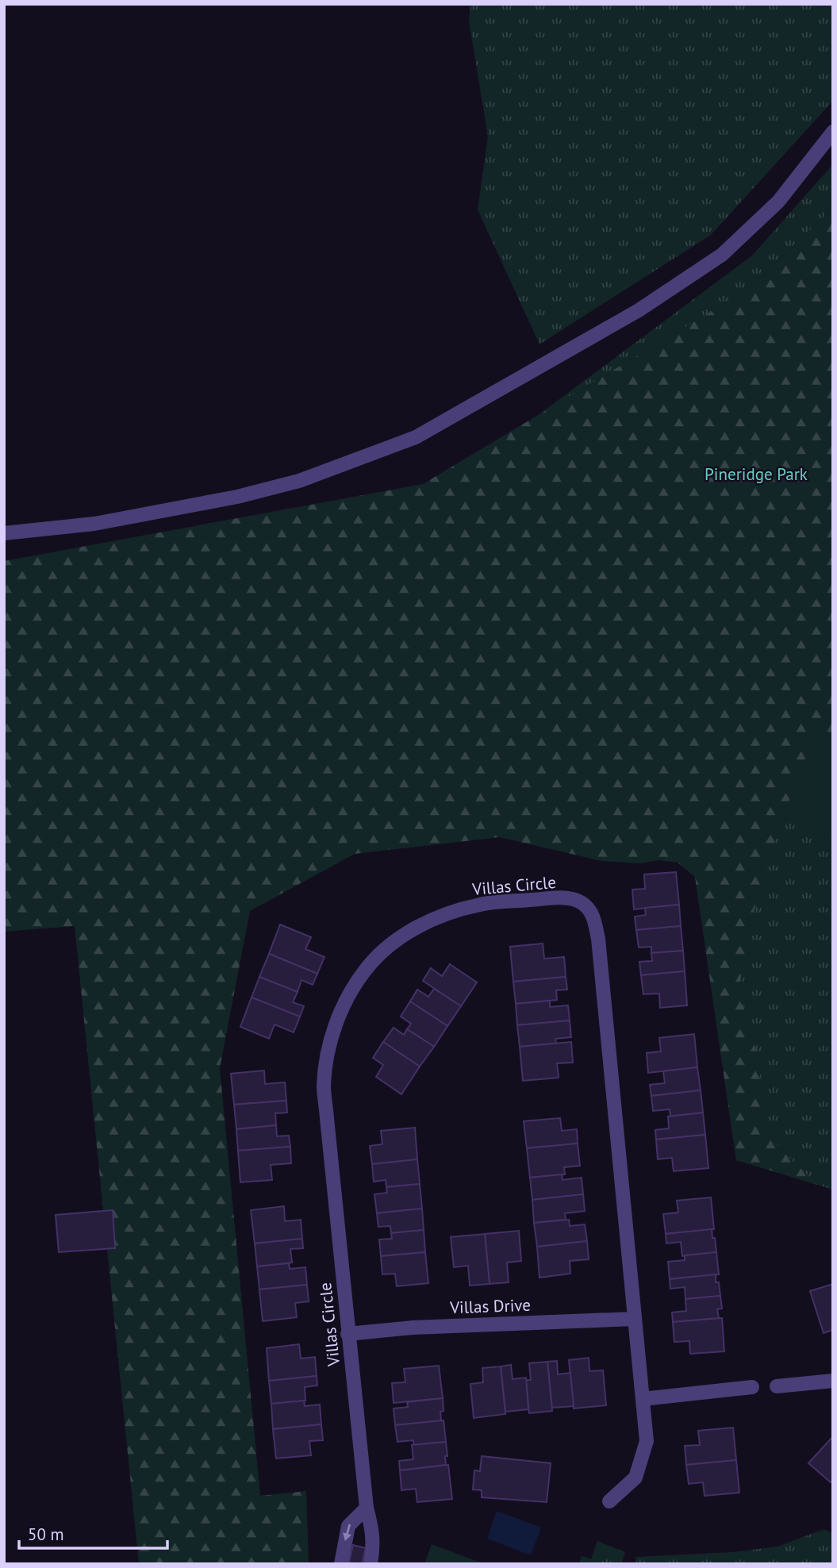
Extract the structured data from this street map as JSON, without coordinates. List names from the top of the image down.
{
  "streets": {
    "street": ["Villas Circle", "Villas Drive"]
  },
  "crossings": [
    ["Villas Circle", "Villas Drive"]
  ],
  "parks": ["Pineridge Park"],
  "scale_bar": "50 m"
}
